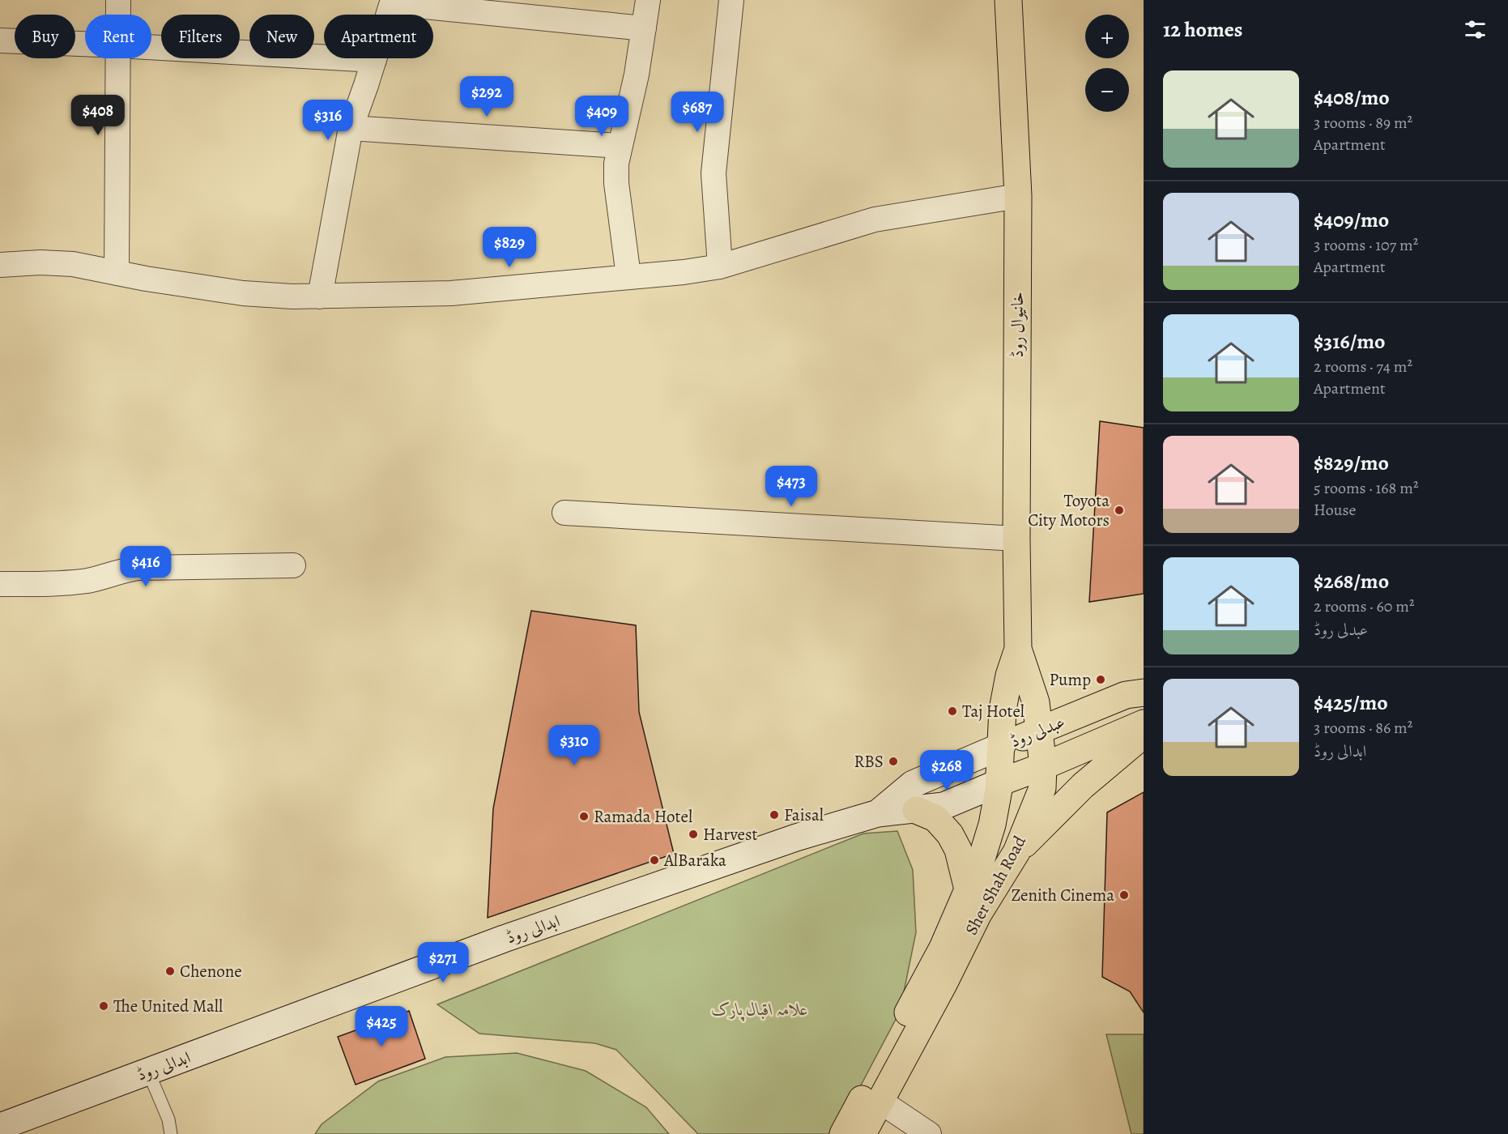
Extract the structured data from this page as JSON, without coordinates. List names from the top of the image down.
{
  "streets": {
    "main road": [
      "خانیوال روڈ",
      "عبدلی روڈ",
      "Sher Shah Road",
      "ابدالی روڈ"
    ]
  },
  "crossings": [
    ["خانیوال روڈ", "عبدلی روڈ"],
    ["خانیوال روڈ", "Sher Shah Road"],
    ["عبدلی روڈ", "Sher Shah Road"],
    ["عبدلی روڈ", "ابدالی روڈ"]
  ],
  "parks": ["علامہ اقبال پارک"],
  "places": [
    "Toyota City Motors",
    "Pump",
    "Taj Hotel",
    "RBS",
    "Faisal",
    "Ramada Hotel",
    "Harvest",
    "AlBaraka",
    "Zenith Cinema",
    "Chenone",
    "The United Mall"
  ],
  "page": {
    "heading": "12 homes",
    "map_buttons": ["+", "−"],
    "chip": [
      "Buy",
      "Rent",
      "Filters",
      "New",
      "Apartment"
    ],
    "list": [
      {
        "name": "$408/mo",
        "note": "3 rooms · 89 m² · Apartment"
      },
      {
        "name": "$409/mo",
        "note": "3 rooms · 107 m² · Apartment"
      },
      {
        "name": "$316/mo",
        "note": "2 rooms · 74 m² · Apartment"
      },
      {
        "name": "$829/mo",
        "note": "5 rooms · 168 m² · House"
      },
      {
        "name": "$268/mo",
        "note": "2 rooms · 60 m² · عبدلی روڈ"
      },
      {
        "name": "$425/mo",
        "note": "3 rooms · 86 m² · ابدالی روڈ"
      }
    ],
    "price": [
      "$292",
      "$687",
      "$408",
      "$409",
      "$316",
      "$829",
      "$473",
      "$416",
      "$310",
      "$268",
      "$271",
      "$425"
    ]
  }
}
